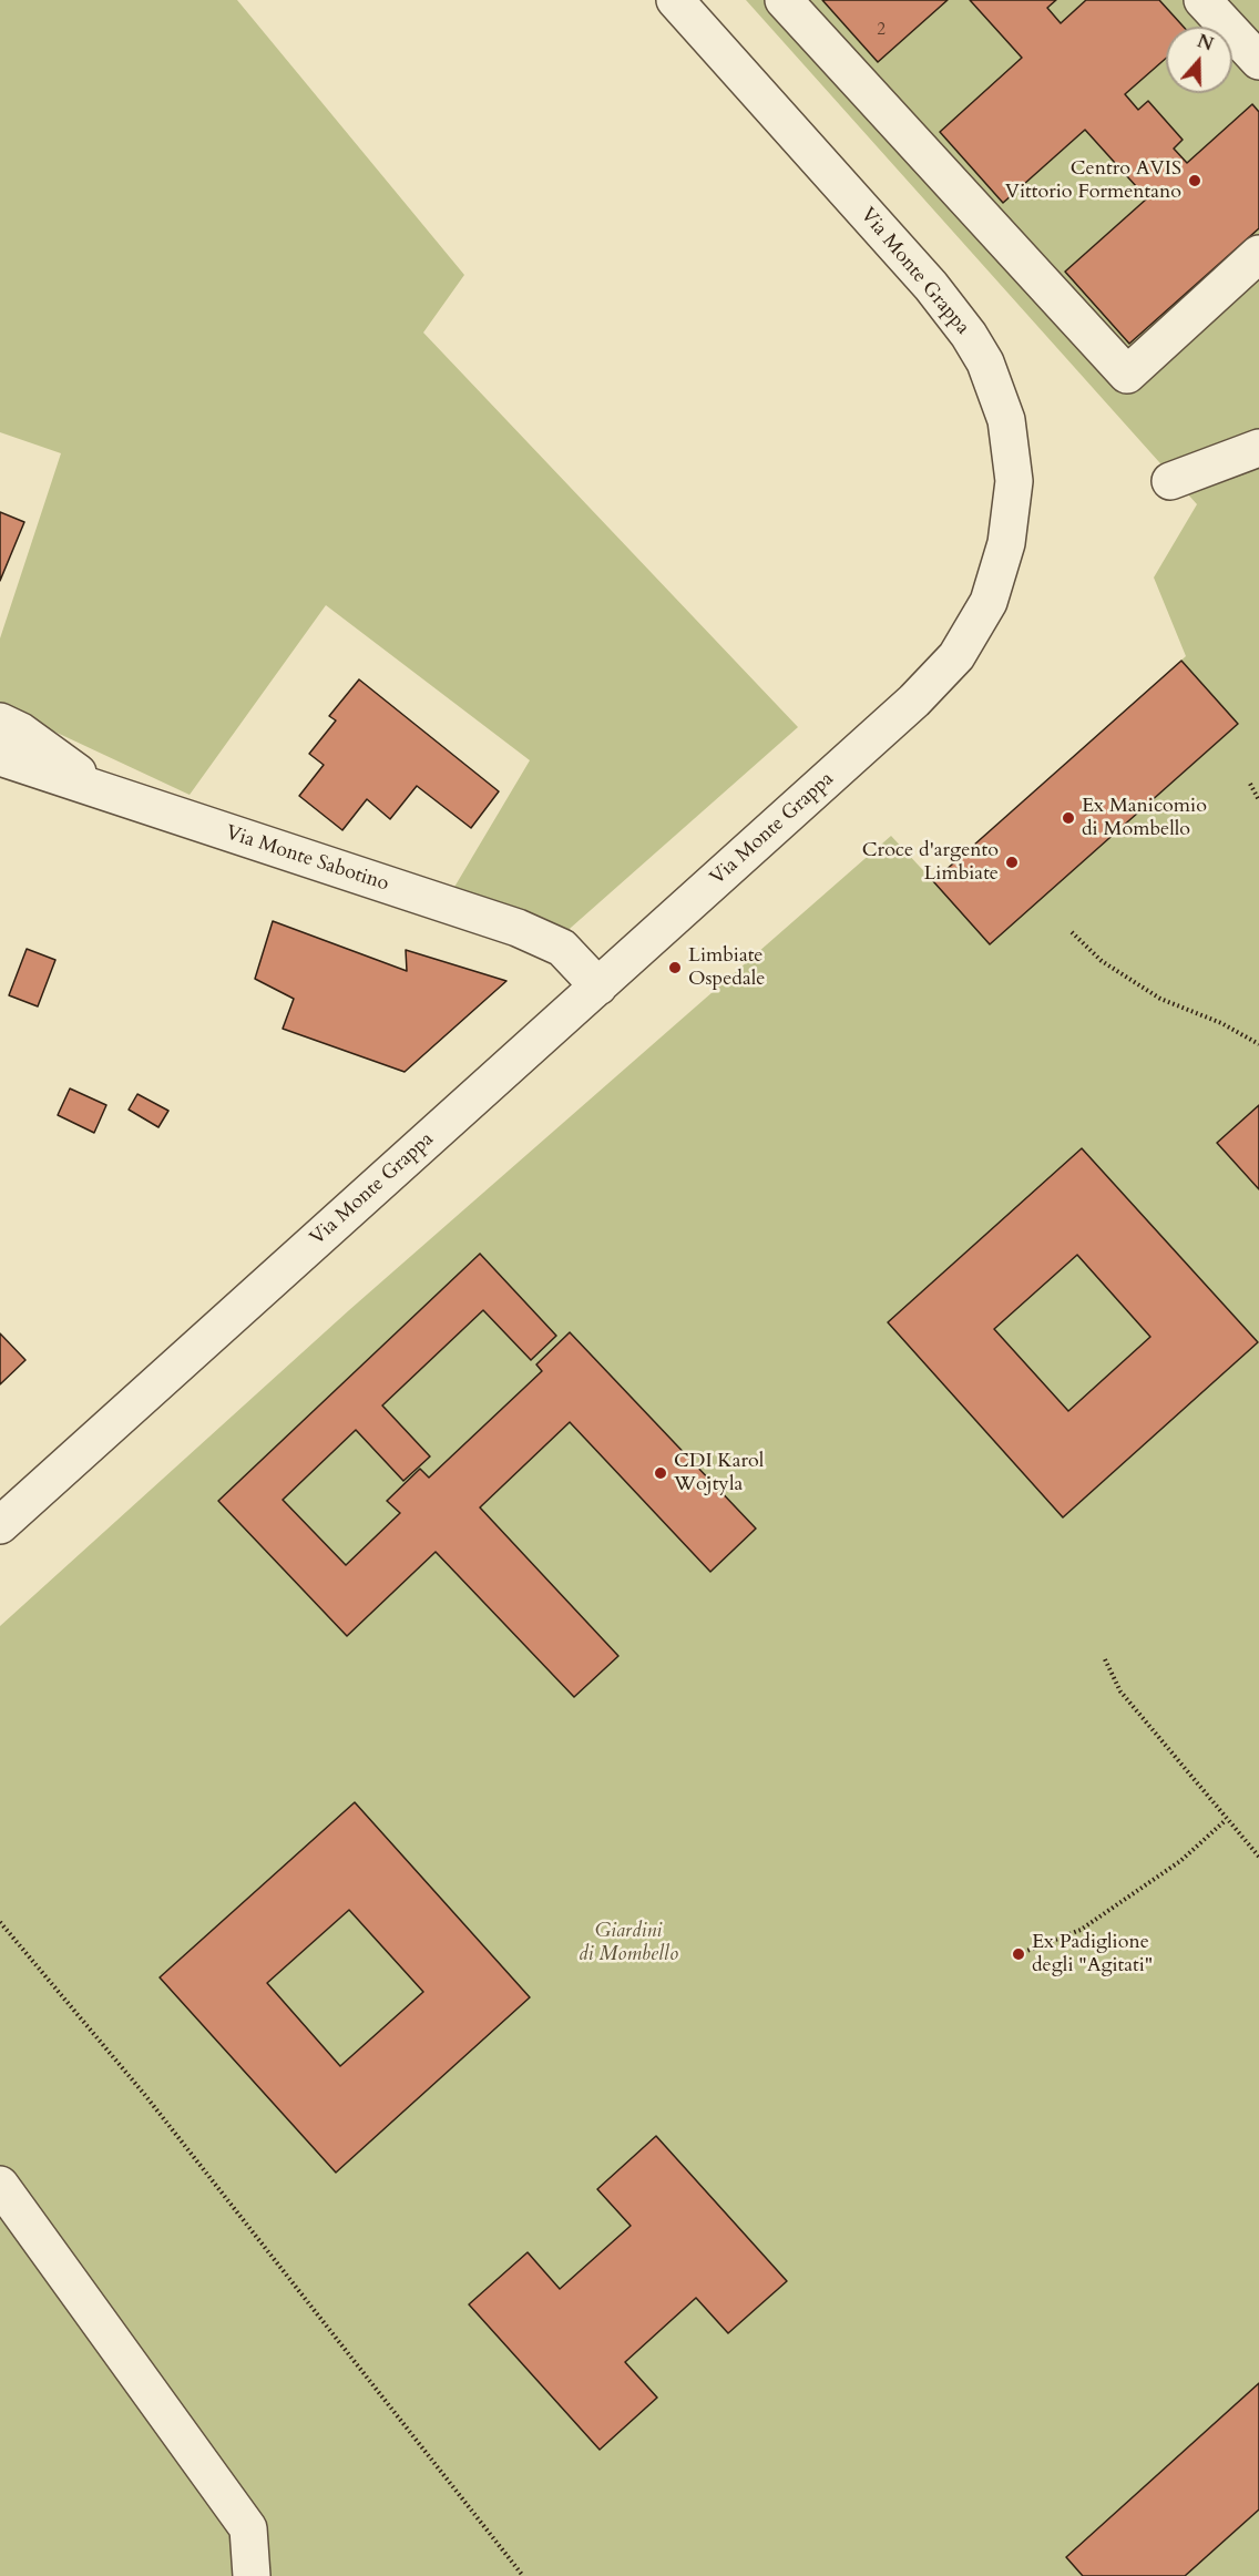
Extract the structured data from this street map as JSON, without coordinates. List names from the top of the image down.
{
  "streets": {
    "street": ["Via Monte Grappa", "Via Monte Sabotino"]
  },
  "crossings": [
    ["Via Monte Grappa", "Via Monte Sabotino"]
  ],
  "parks": ["Giardini di Mombello"],
  "places": [
    "Centro AVIS Vittorio Formentano",
    "Ex Manicomio di Mombello",
    "Croce d'argento Limbiate",
    "Limbiate Ospedale",
    "CDI Karol Wojtyla",
    "Ex Padiglione degli \"Agitati\""
  ],
  "house_numbers": ["2"],
  "north": "top"
}
